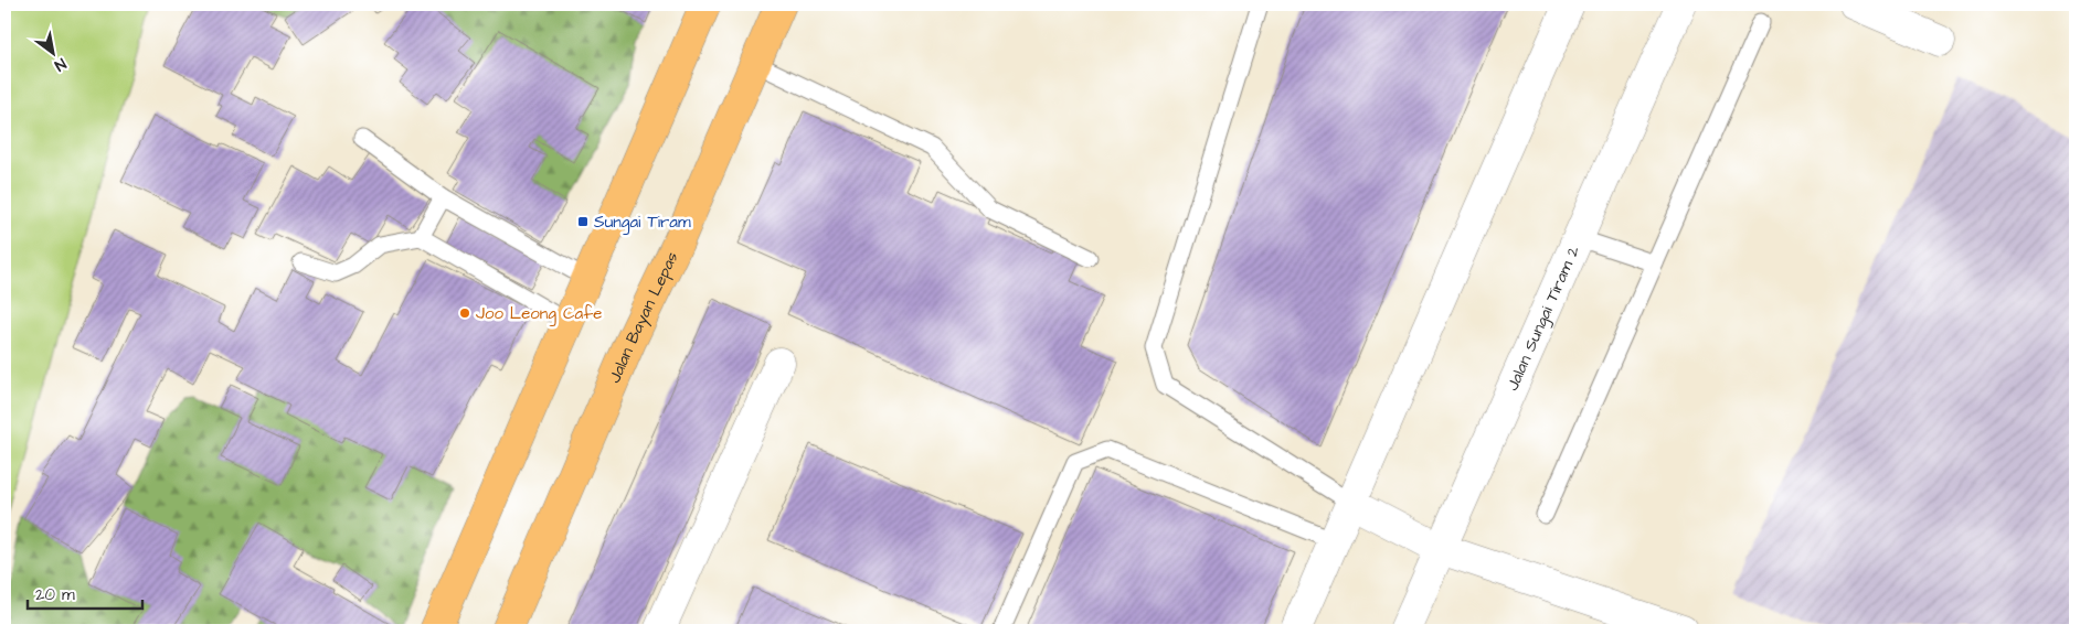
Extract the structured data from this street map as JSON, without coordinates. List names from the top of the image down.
{
  "streets": {
    "highway": ["Jalan Bayan Lepas"],
    "street": ["Jalan Sungai Tiram 2"]
  },
  "places": {
    "transit": ["Sungai Tiram"],
    "other": ["Joo Leong Cafe"]
  },
  "scale_bar": "20 m",
  "north": "bottom right"
}
